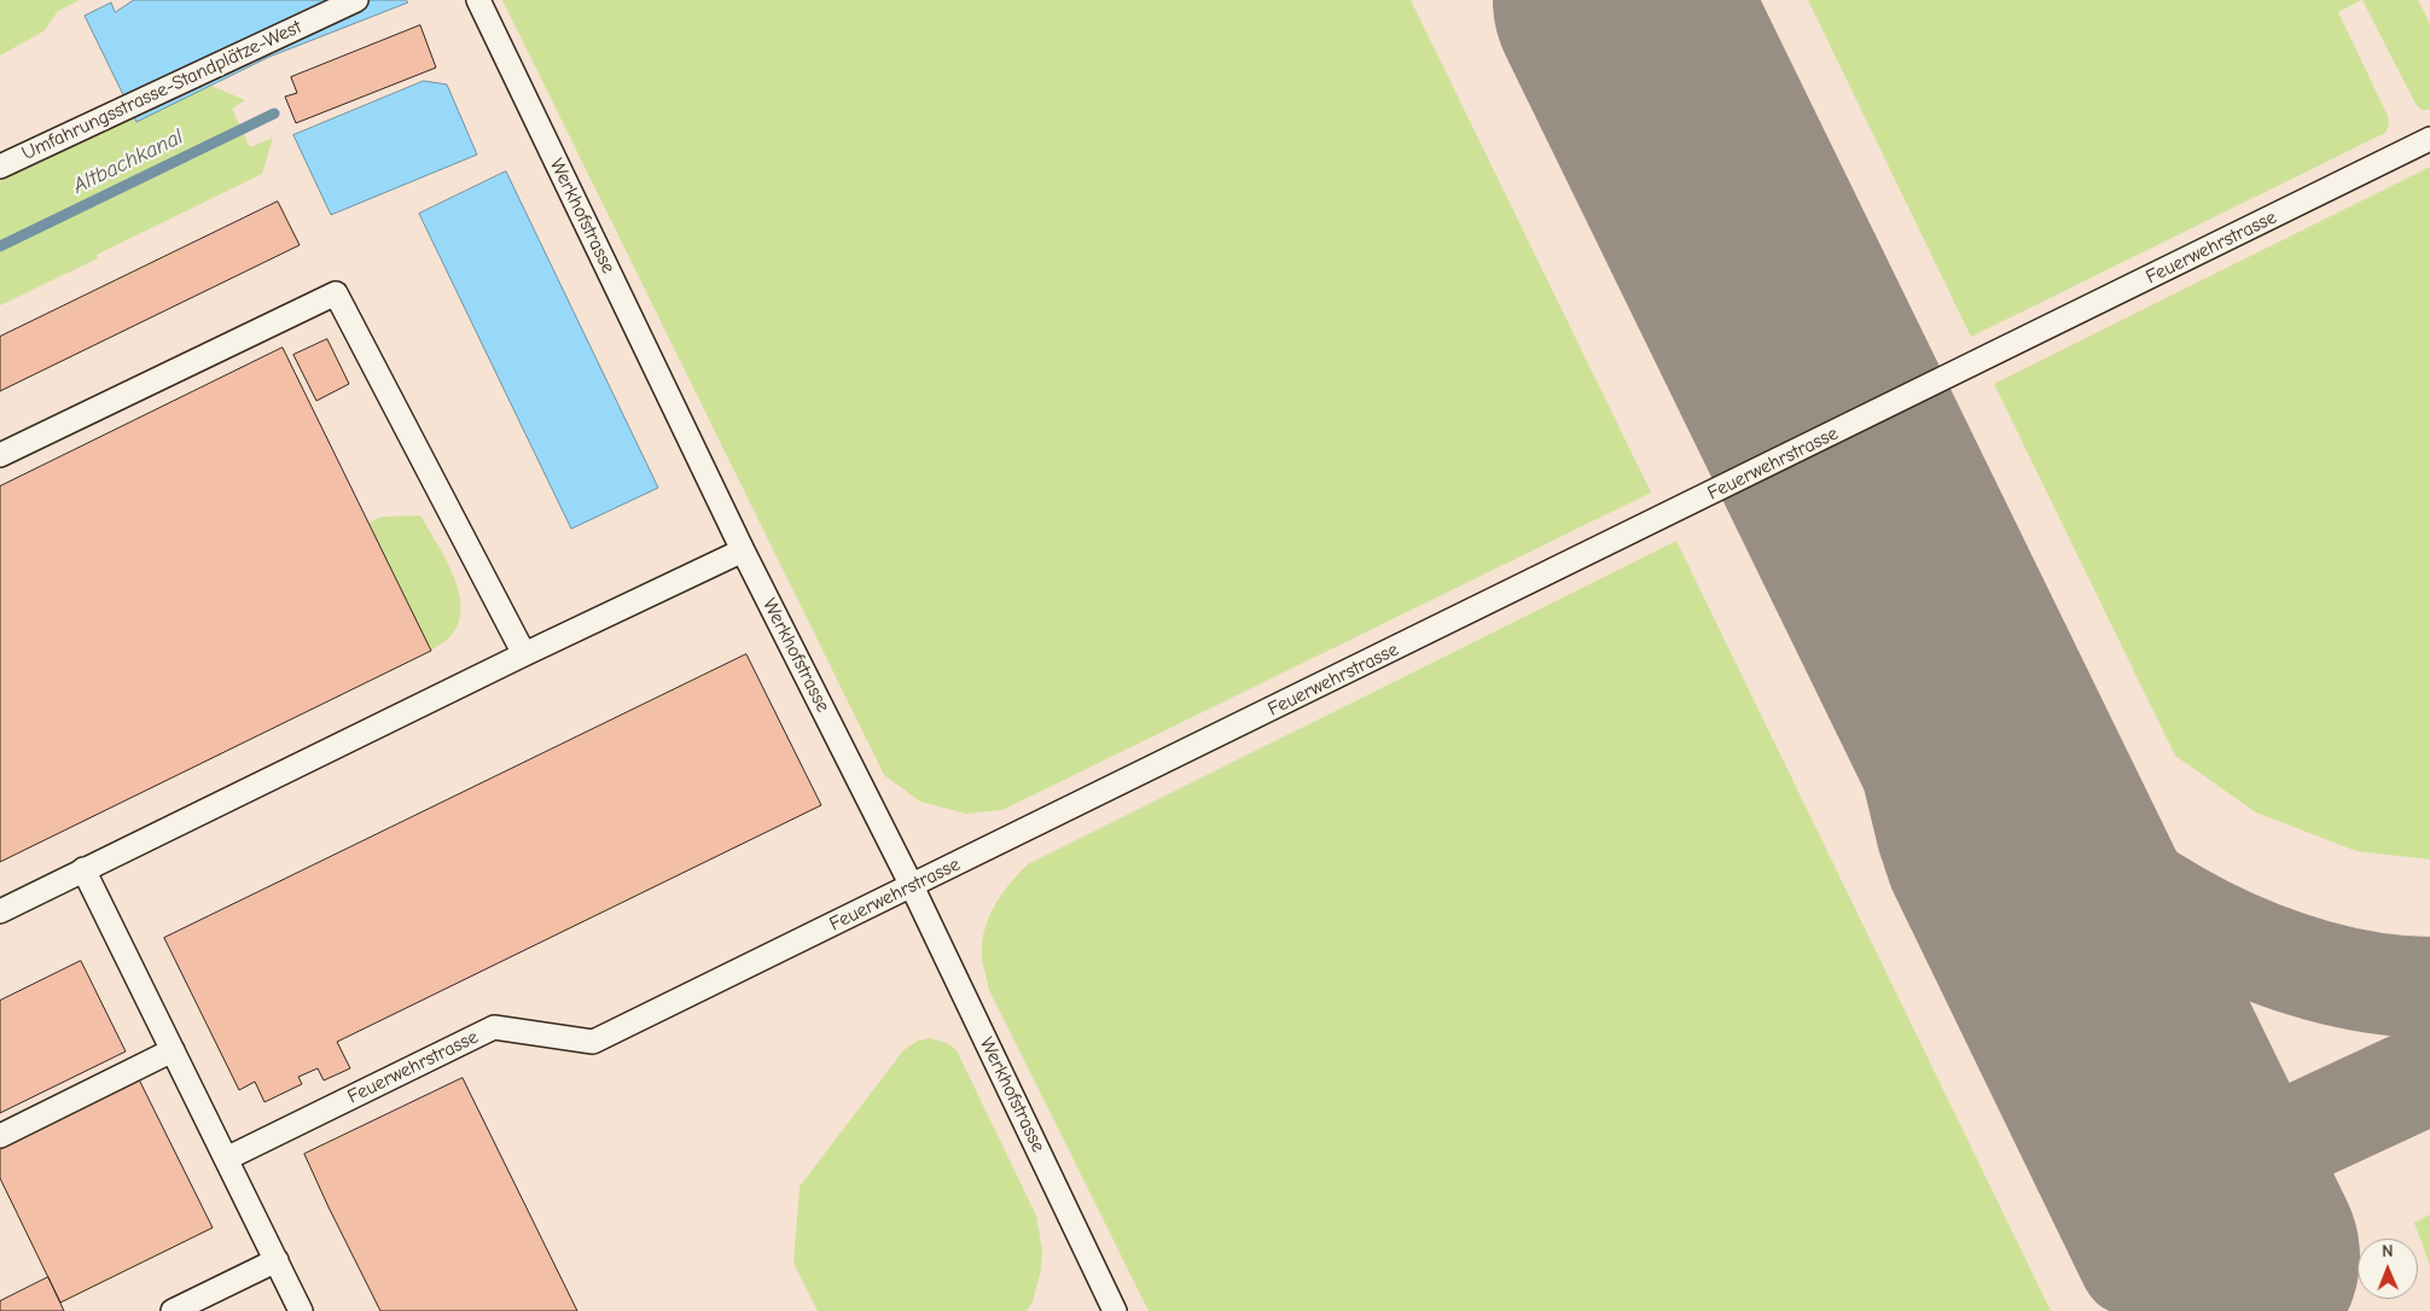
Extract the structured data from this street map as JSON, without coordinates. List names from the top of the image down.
{
  "streets": {
    "lane": ["Umfahrungsstrasse-Standplätze-West", "Werkhofstrasse", "Feuerwehrstrasse"]
  },
  "crossings": [
    ["Werkhofstrasse", "Feuerwehrstrasse"]
  ],
  "water": ["Altbachkanal"],
  "north": "top"
}
